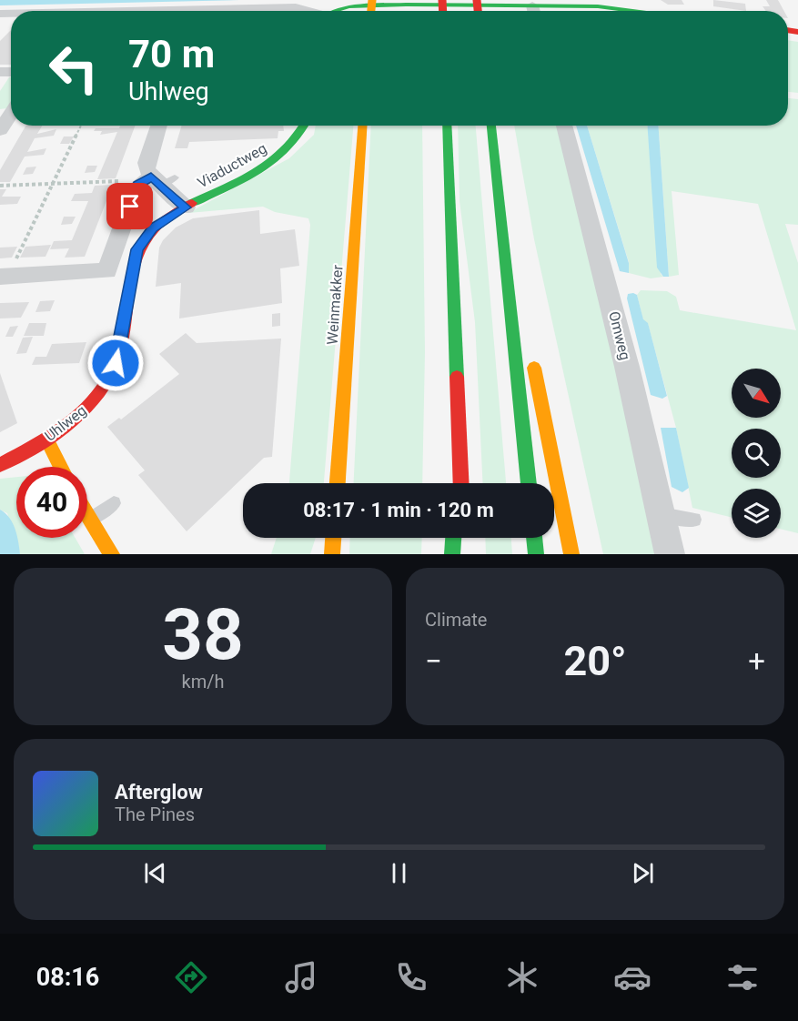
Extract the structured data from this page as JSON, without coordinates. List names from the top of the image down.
{
  "streets": {
    "main road": ["Viaductweg", "Weinmakker", "Uhlweg"],
    "street": ["Omweg"]
  },
  "crossings": [
    ["Viaductweg", "Uhlweg"]
  ],
  "north": "bottom right",
  "page": {
    "turn": ["70 m", "Uhlweg"],
    "limit": "40",
    "trip": "08:17 · 1 min · 120 m",
    "tile": [
      ["38", "km/h"],
      "Climate"
    ],
    "heat": ["−", "20°", "+"],
    "song": ["Afterglow", "The Pines"],
    "tabs": "08:16"
  }
}
